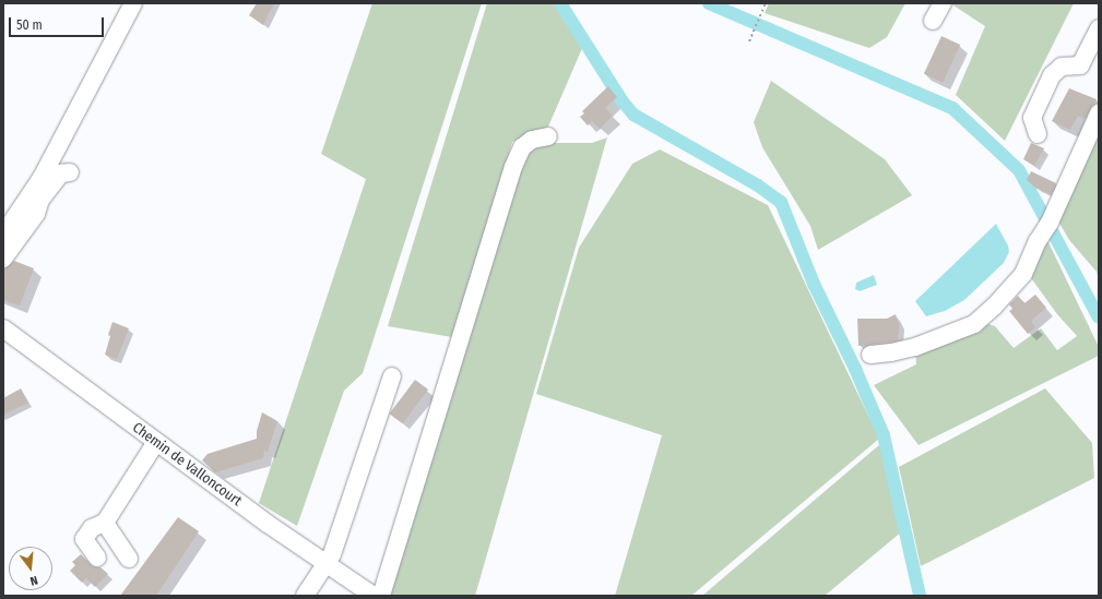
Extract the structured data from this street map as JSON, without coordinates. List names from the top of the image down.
{
  "streets": {
    "street": ["Chemin de Valloncourt"]
  },
  "scale_bar": "50 m",
  "north": "bottom"
}
